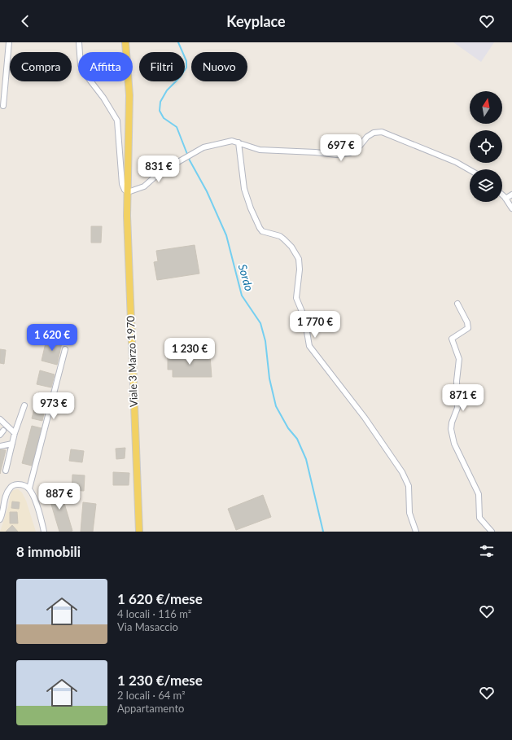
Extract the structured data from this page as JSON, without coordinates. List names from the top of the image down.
{
  "streets": {
    "main road": ["Viale 3 Marzo 1970"]
  },
  "water": ["Sordo"],
  "north": "top",
  "page": {
    "header": "Keyplace",
    "chip": [
      "Compra",
      "Affitta",
      "Filtri",
      "Nuovo"
    ],
    "price": [
      "697 €",
      "831 €",
      "1 770 €",
      "1 620 €",
      "1 230 €",
      "871 €",
      "973 €",
      "887 €"
    ],
    "heading": "8 immobili",
    "list": [
      {
        "name": "1 620 €/mese",
        "note": "4 locali · 116 m² · Via Masaccio"
      },
      {
        "name": "1 230 €/mese",
        "note": "2 locali · 64 m² · Appartamento"
      }
    ]
  }
}
